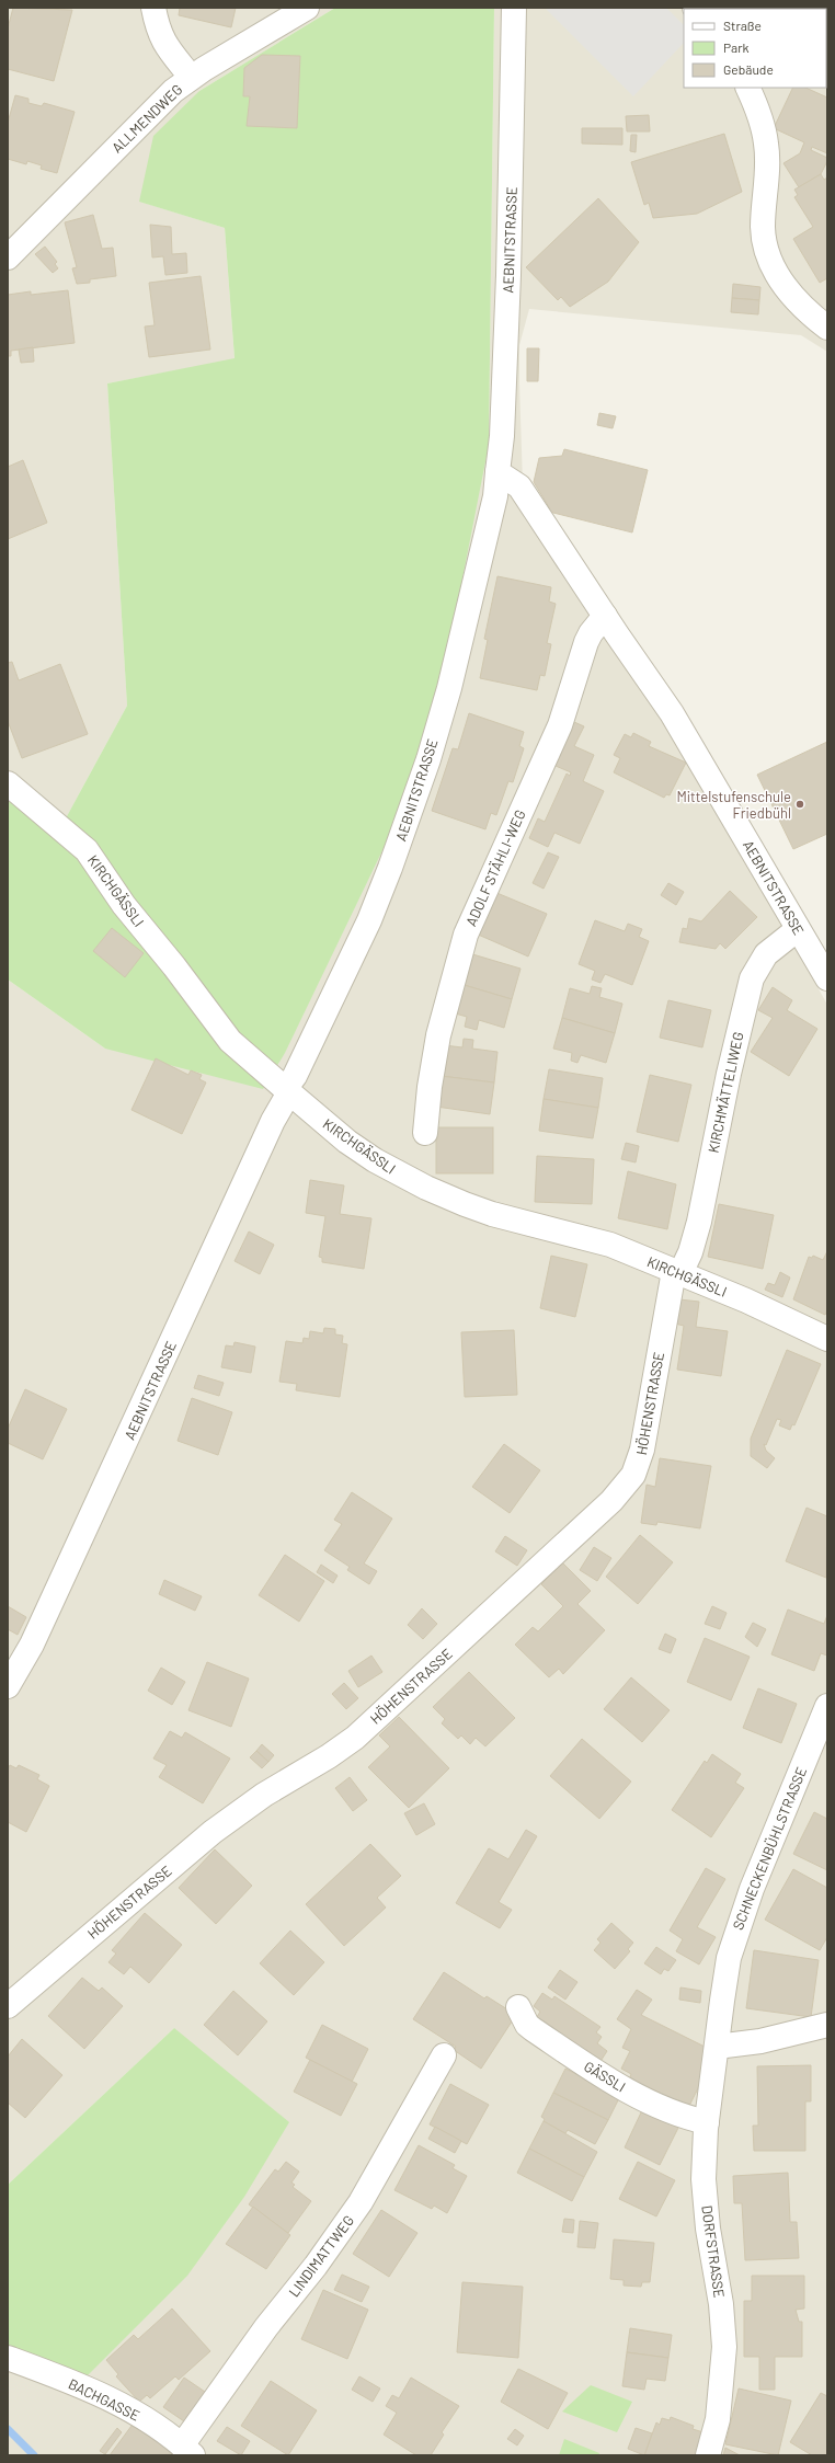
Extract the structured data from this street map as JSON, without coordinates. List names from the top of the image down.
{
  "streets": {
    "street": [
      "ALLMENDWEG",
      "AEBNITSTRASSE",
      "ADOLF STÄHLI-WEG",
      "KIRCHGÄSSLI",
      "KIRCHMÄTTELIWEG",
      "HÖHENSTRASSE",
      "SCHNECKENBÜHLSTRASSE",
      "GÄSSLI",
      "DORFSTRASSE",
      "LINDIMATTWEG",
      "BACHGASSE"
    ]
  },
  "crossings": [
    ["AEBNITSTRASSE", "ADOLF STÄHLI-WEG"],
    ["AEBNITSTRASSE", "KIRCHGÄSSLI"],
    ["AEBNITSTRASSE", "KIRCHMÄTTELIWEG"],
    ["KIRCHGÄSSLI", "KIRCHMÄTTELIWEG"],
    ["KIRCHGÄSSLI", "HÖHENSTRASSE"],
    ["KIRCHMÄTTELIWEG", "HÖHENSTRASSE"],
    ["SCHNECKENBÜHLSTRASSE", "DORFSTRASSE"],
    ["GÄSSLI", "DORFSTRASSE"],
    ["LINDIMATTWEG", "BACHGASSE"]
  ],
  "places": ["Mittelstufenschule Friedbühl"],
  "legend": ["Straße", "Park", "Gebäude"]
}
